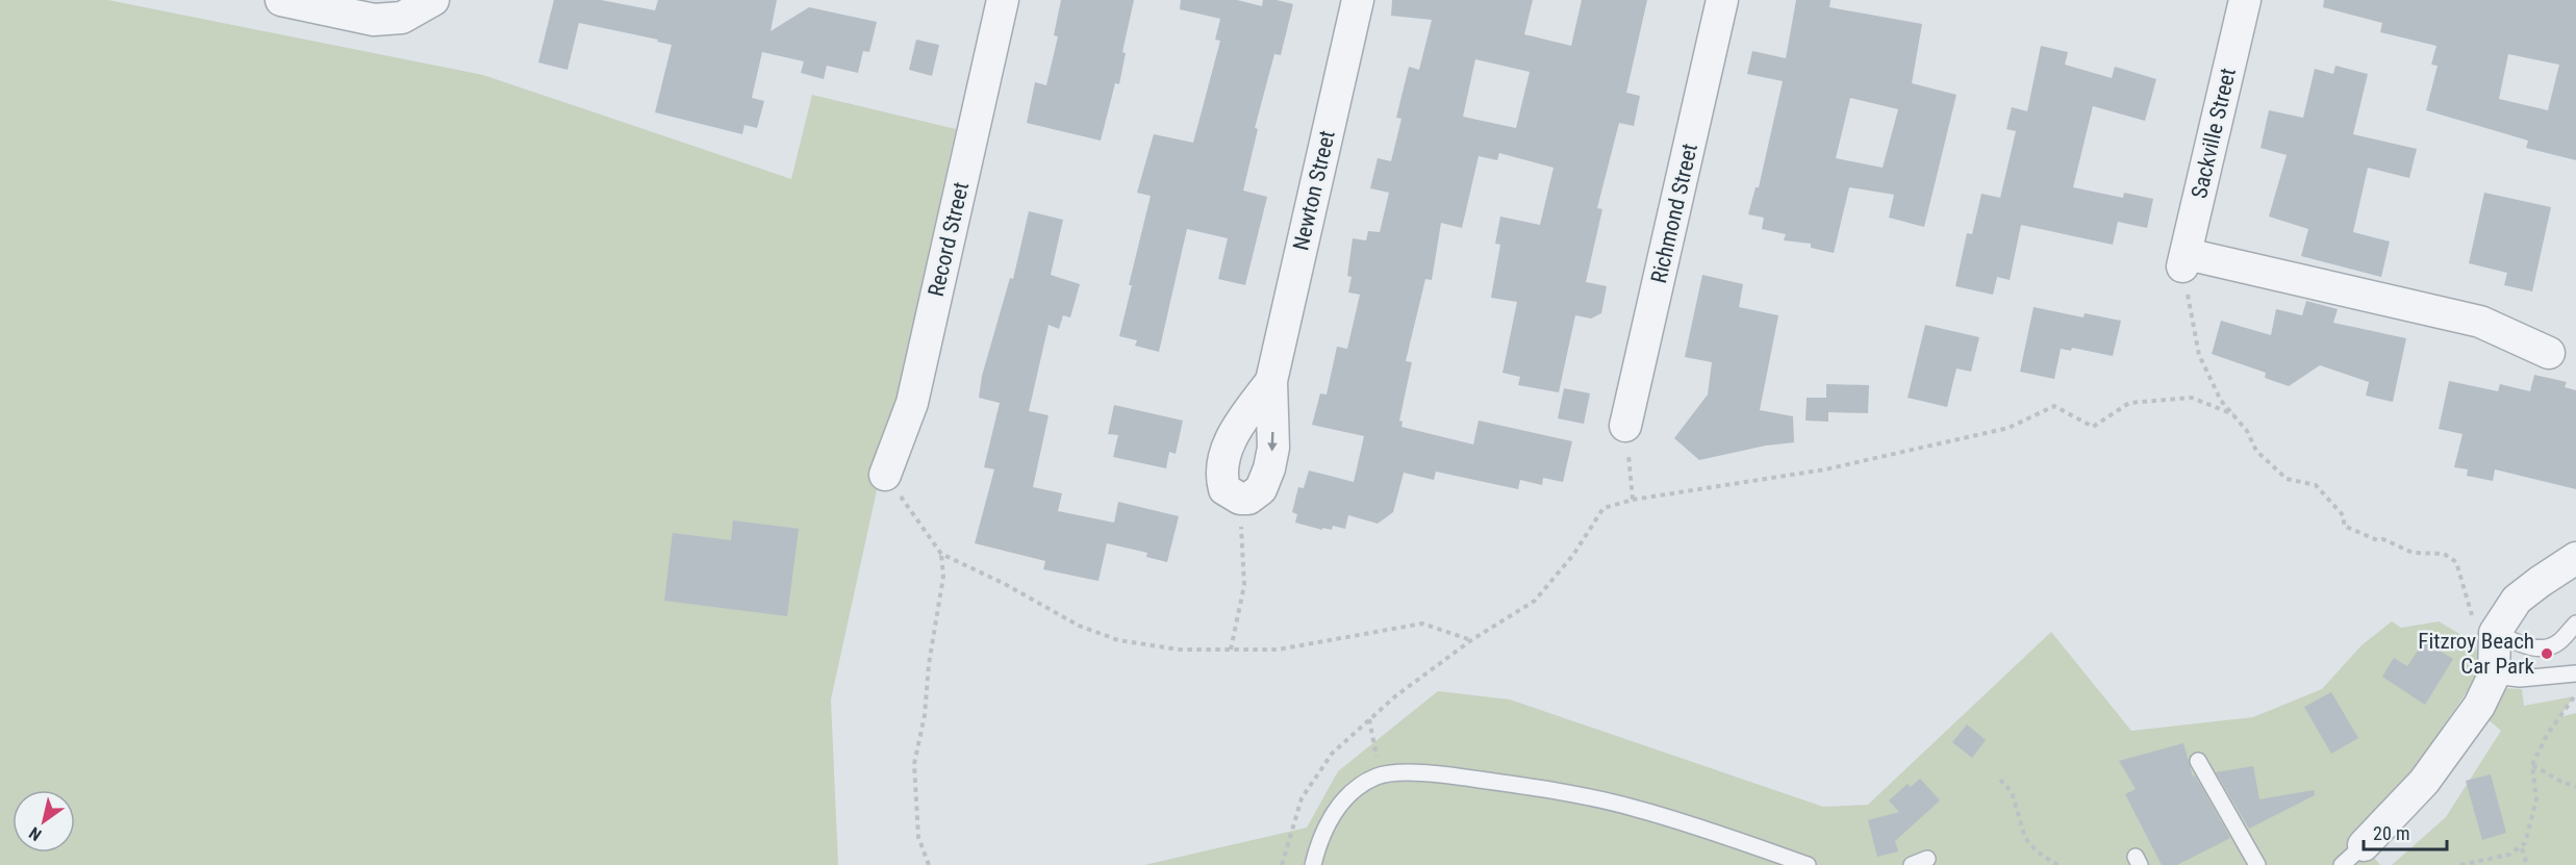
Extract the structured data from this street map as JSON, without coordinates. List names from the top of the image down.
{
  "streets": {
    "street": [
      "Sackville Street",
      "Newton Street",
      "Richmond Street",
      "Record Street"
    ]
  },
  "places": ["Fitzroy Beach Car Park"],
  "scale_bar": "20 m",
  "north": "bottom left"
}
